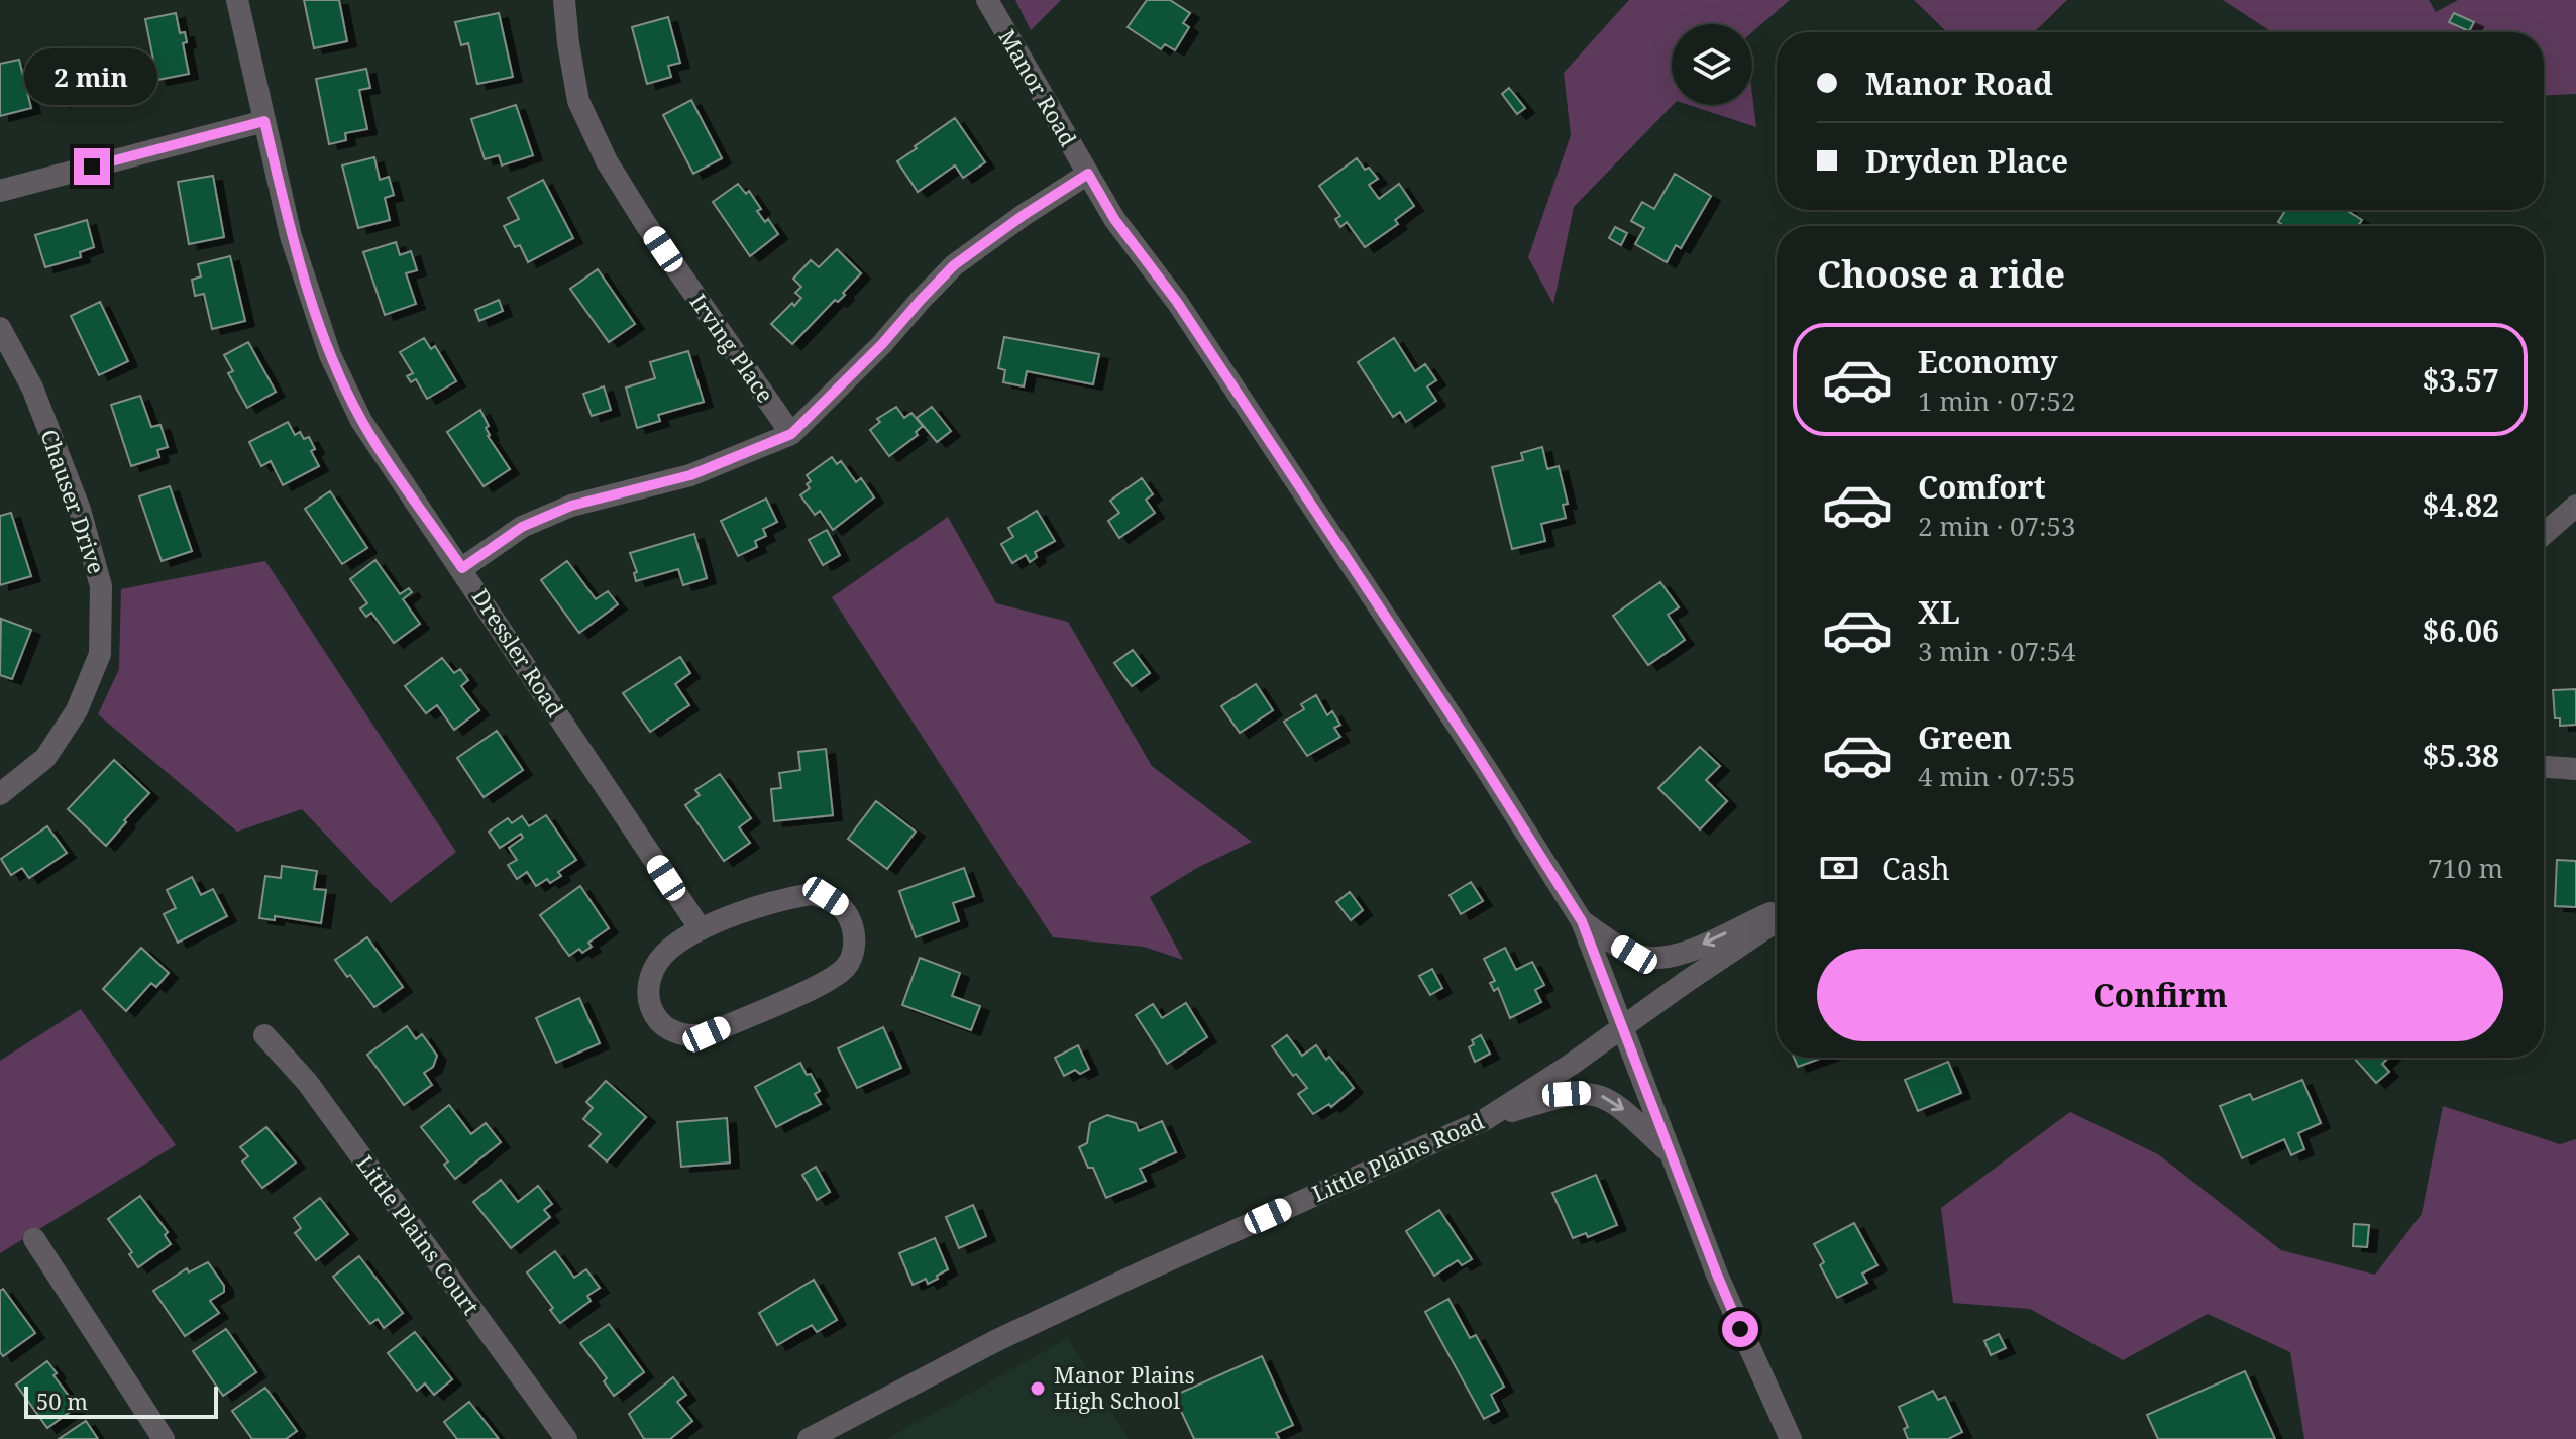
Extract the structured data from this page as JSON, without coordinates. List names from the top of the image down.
{
  "streets": {
    "street": [
      "Manor Road",
      "Irving Place",
      "Chauser Drive",
      "Dressler Road",
      "Little Plains Road",
      "Little Plains Court"
    ]
  },
  "crossings": [
    ["Manor Road", "Little Plains Road"]
  ],
  "places": ["Manor Plains High School"],
  "scale_bar": "50 m",
  "page": {
    "banner": ["Manor Road", "Dryden Place"],
    "bubble": "2 min",
    "heading": "Choose a ride",
    "list": [
      {
        "name": "Economy",
        "note": "1 min · 07:52",
        "value": "$3.57"
      },
      {
        "name": "Comfort",
        "note": "2 min · 07:53",
        "value": "$4.82"
      },
      {
        "name": "XL",
        "note": "3 min · 07:54",
        "value": "$6.06"
      },
      {
        "name": "Green",
        "note": "4 min · 07:55",
        "value": "$5.38"
      }
    ],
    "pay": ["Cash", "710 m"],
    "buttons": "Confirm",
    "scale": "50 m"
  }
}
